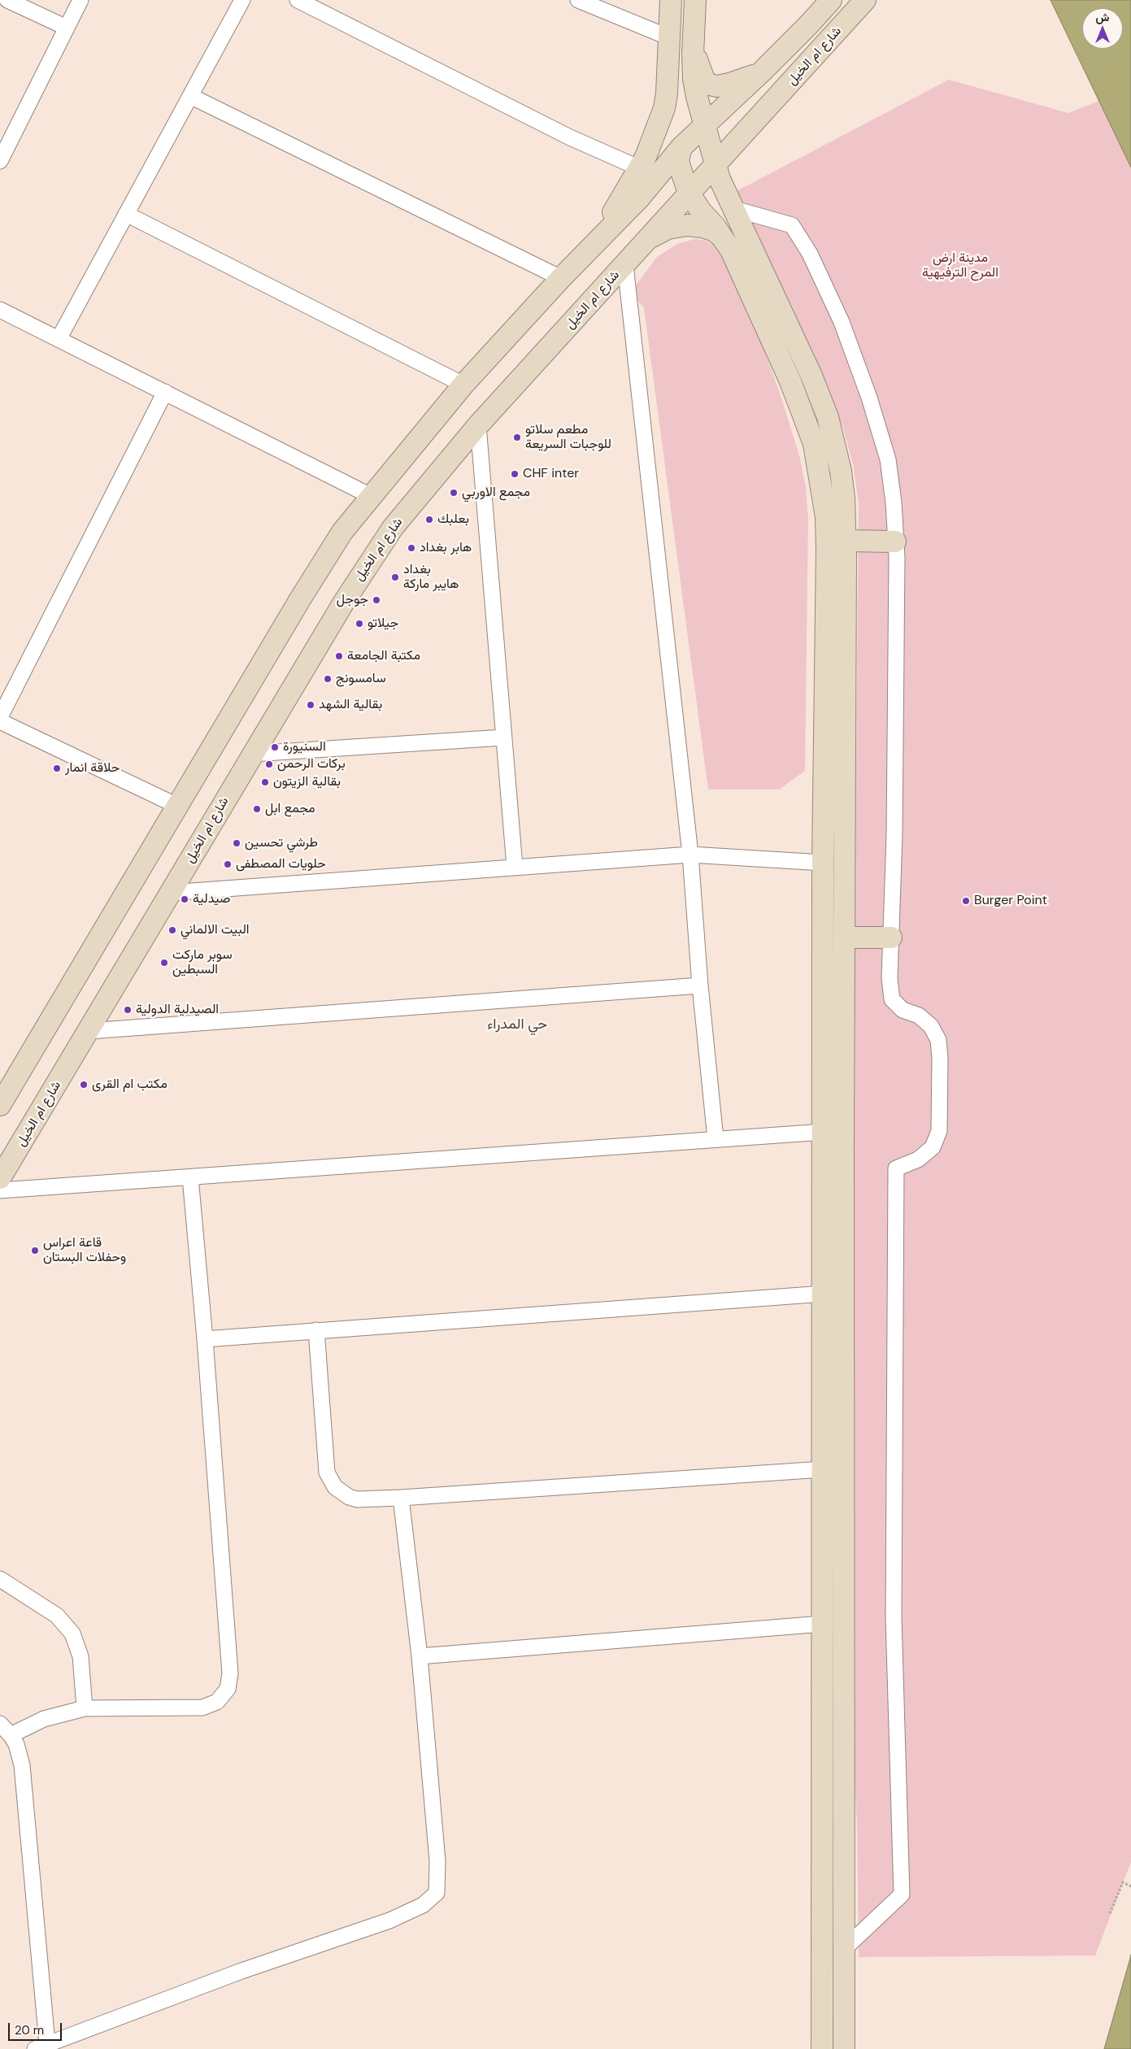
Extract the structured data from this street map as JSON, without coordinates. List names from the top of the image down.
{
  "streets": {
    "main road": ["شارع ام الخيل"]
  },
  "districts": ["حي المدراء"],
  "parks": ["مدينة ارض المرح الترفيهية"],
  "places": [
    "مطعم سلاتو للوجبات السريعة",
    "CHF inter",
    "مجمع الاوربي",
    "بعلبك",
    "هابر بغداد",
    "بغداد هايبر ماركة",
    "جوجل",
    "جيلاتو",
    "مكتبة الجامعة",
    "سامسونج",
    "بقالية الشهد",
    "السنيورة",
    "بركات الرحمن",
    "حلاقة انمار",
    "بقالية الزيتون",
    "مجمع ابل",
    "طرشي تحسين",
    "حلويات المصطفى",
    "صيدلية",
    "Burger Point",
    "البيت الالماني",
    "سوبر ماركت السبطين",
    "الصيدلية الدولية",
    "مكتب ام القرى",
    "قاعة اعراس وحفلات البستان"
  ],
  "scale_bar": "20 m",
  "north": "top"
}
